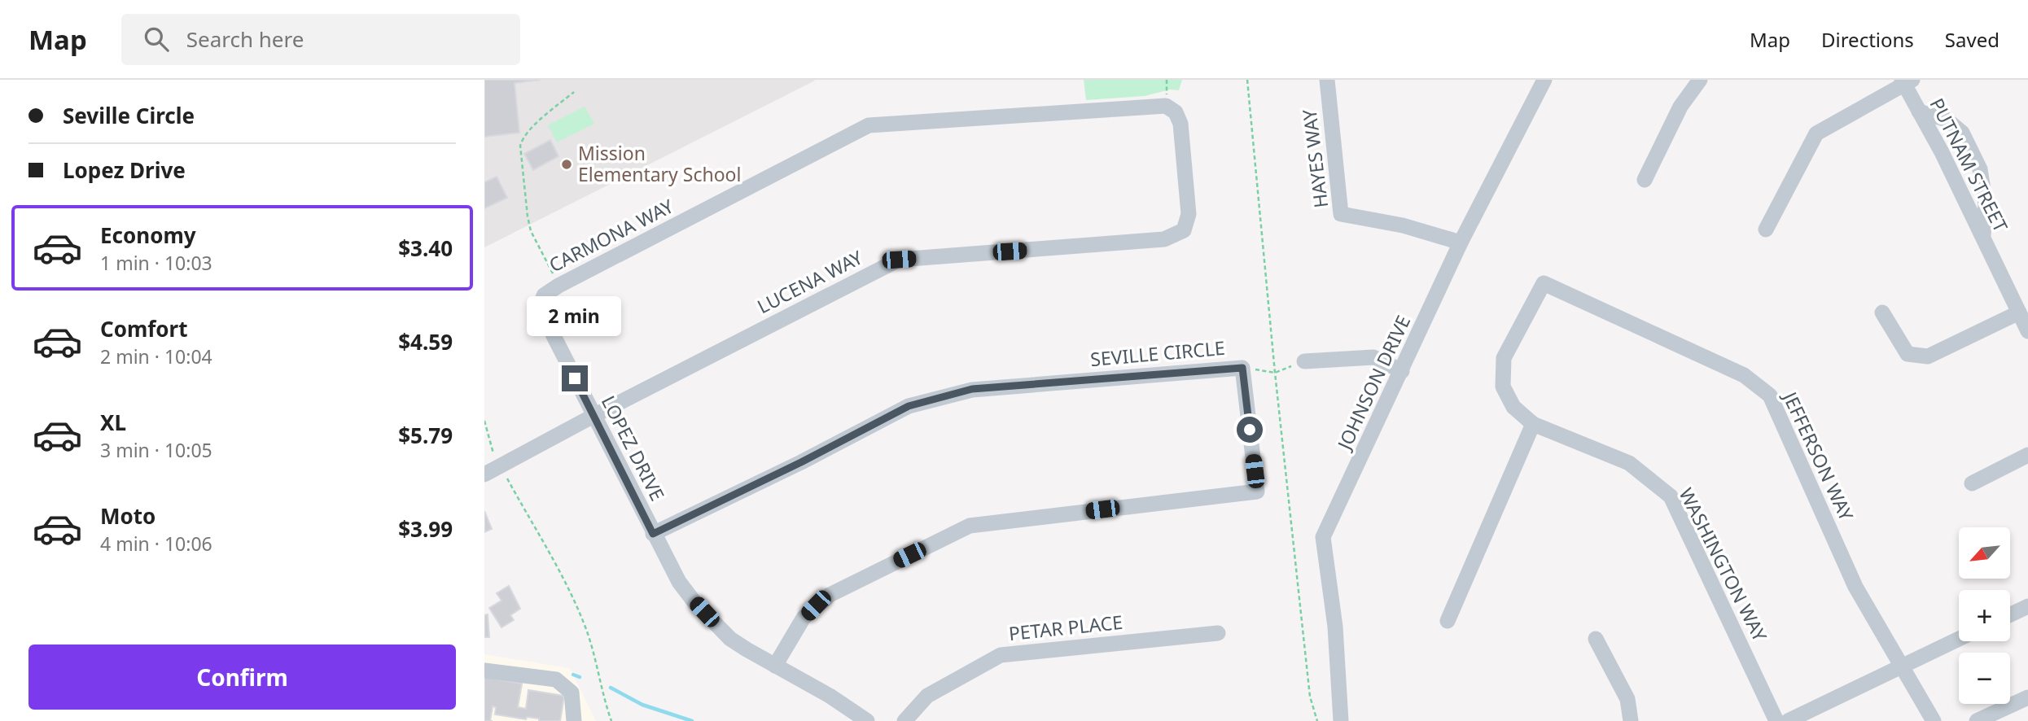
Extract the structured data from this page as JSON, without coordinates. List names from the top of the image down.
{
  "streets": {
    "street": [
      "HAYES WAY",
      "PUTNAM STREET",
      "CARMONA WAY",
      "LUCENA WAY",
      "SEVILLE CIRCLE",
      "JOHNSON DRIVE",
      "LOPEZ DRIVE",
      "JEFFERSON WAY",
      "WASHINGTON WAY",
      "PETAR PLACE"
    ]
  },
  "crossings": [
    ["HAYES WAY", "JOHNSON DRIVE"],
    ["CARMONA WAY", "LUCENA WAY"],
    ["CARMONA WAY", "LOPEZ DRIVE"],
    ["LUCENA WAY", "LOPEZ DRIVE"],
    ["SEVILLE CIRCLE", "LOPEZ DRIVE"],
    ["JEFFERSON WAY", "WASHINGTON WAY"]
  ],
  "places": ["Mission Elementary School"],
  "north": "bottom left",
  "page": {
    "header": "Map",
    "search": "Search here",
    "nav": ["Map", "Directions", "Saved"],
    "banner": ["Seville Circle", "Lopez Drive"],
    "list": [
      {
        "name": "Economy",
        "note": "1 min · 10:03",
        "value": "$3.40"
      },
      {
        "name": "Comfort",
        "note": "2 min · 10:04",
        "value": "$4.59"
      },
      {
        "name": "XL",
        "note": "3 min · 10:05",
        "value": "$5.79"
      },
      {
        "name": "Moto",
        "note": "4 min · 10:06",
        "value": "$3.99"
      }
    ],
    "bubble": "2 min",
    "map_buttons": ["+", "−"],
    "buttons": "Confirm"
  }
}
